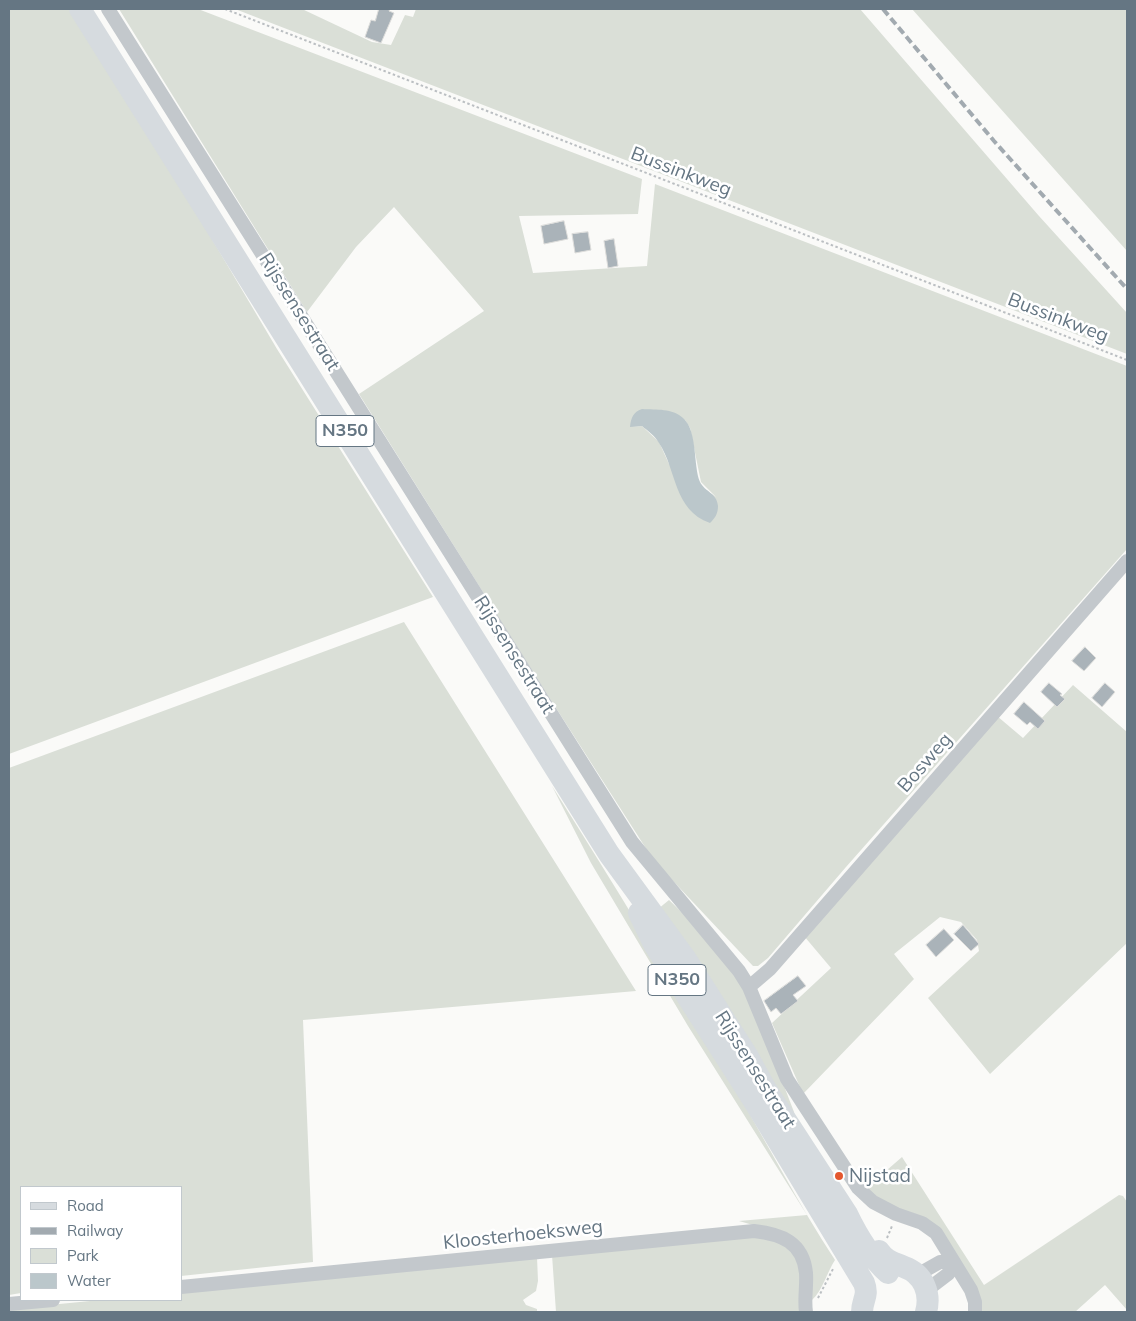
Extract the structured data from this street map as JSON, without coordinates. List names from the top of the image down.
{
  "streets": {
    "main road": ["Rijssensestraat", "N350"],
    "street": ["Bosweg", "Kloosterhoeksweg"],
    "path": ["Bussinkweg"]
  },
  "crossings": [
    ["Rijssensestraat", "Bosweg"]
  ],
  "places": ["Nijstad"],
  "legend": [
    "Road",
    "Railway",
    "Park",
    "Water"
  ]
}
